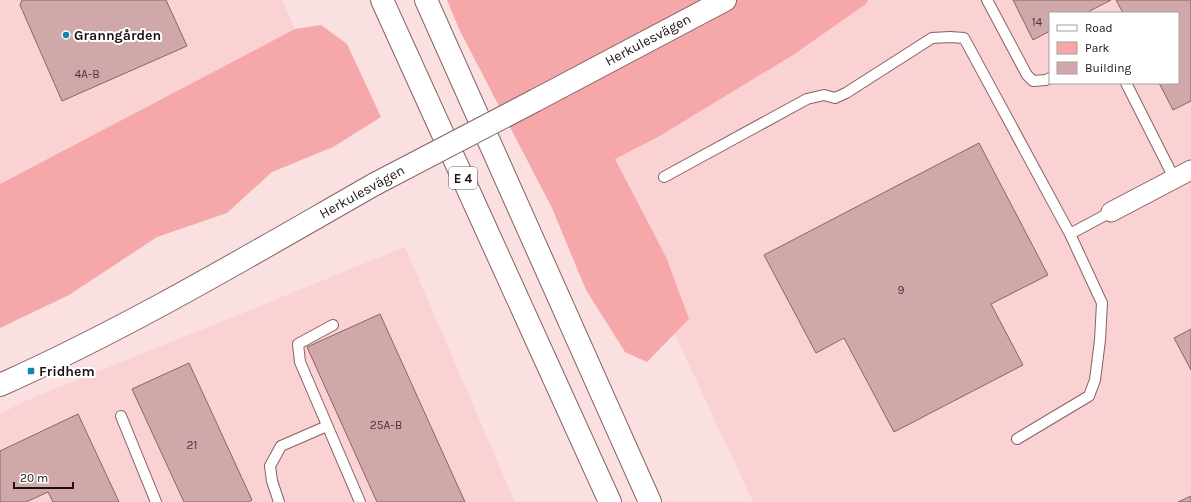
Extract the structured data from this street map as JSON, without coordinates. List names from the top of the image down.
{
  "streets": {
    "main road": ["Herkulesvägen", "E 4"]
  },
  "places": {
    "other": ["Granngården"],
    "transit": ["Fridhem"]
  },
  "house_numbers": [
    "14",
    "4A-B",
    "9",
    "25A-B",
    "21"
  ],
  "legend": ["Road", "Park", "Building"],
  "scale_bar": "20 m"
}
